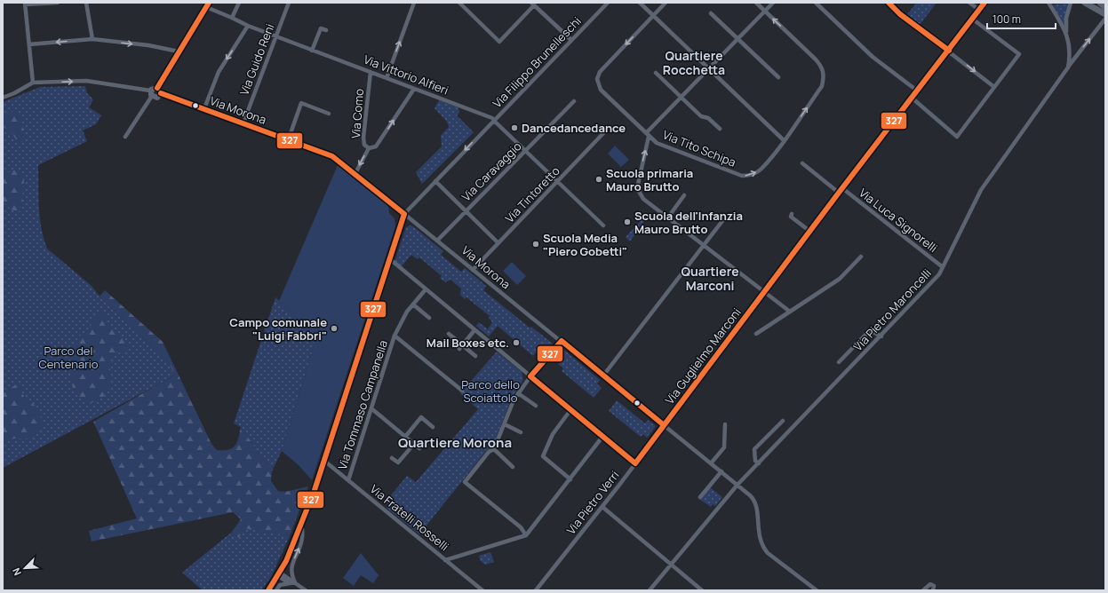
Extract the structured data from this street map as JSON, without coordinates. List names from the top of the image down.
{
  "streets": {
    "main road": ["Via Morona"],
    "street": [
      "Via Guido Reni",
      "Via Filippo Brunelleschi",
      "Via Vittorio Alfieri",
      "Via Como",
      "Via Tito Schipa",
      "Via Caravaggio",
      "Via Tintoretto",
      "Via Luca Signorelli",
      "Via Pietro Maroncelli",
      "Via Guglielmo Marconi",
      "Via Tommaso Campanella",
      "Via Pietro Verri",
      "Via Fratelli Rosselli"
    ]
  },
  "crossings": [
    ["Via Guido Reni", "Via Vittorio Alfieri"],
    ["Via Guido Reni", "Via Morona"],
    ["Via Filippo Brunelleschi", "Via Vittorio Alfieri"],
    ["Via Filippo Brunelleschi", "Via Morona"],
    ["Via Vittorio Alfieri", "Via Como"],
    ["Via Morona", "Via Como"],
    ["Via Morona", "Via Caravaggio"],
    ["Via Morona", "Via Tintoretto"],
    ["Via Morona", "Via Pietro Maroncelli"],
    ["Via Morona", "Via Guglielmo Marconi"],
    ["Via Morona", "Via Pietro Verri"],
    ["Via Luca Signorelli", "Via Pietro Maroncelli"],
    ["Via Luca Signorelli", "Via Guglielmo Marconi"],
    ["Via Guglielmo Marconi", "Via Pietro Verri"],
    ["Via Tommaso Campanella", "Via Fratelli Rosselli"]
  ],
  "districts": ["Quartiere Rocchetta", "Quartiere Marconi", "Quartiere Morona"],
  "parks": ["Parco del Centenario", "Parco dello Scoiattolo"],
  "places": [
    "Dancedancedance",
    "Scuola primaria Mauro Brutto",
    "Scuola dell'Infanzia Mauro Brutto",
    "Scuola Media \"Piero Gobetti\"",
    "Campo comunale \"Luigi Fabbri\"",
    "Mail Boxes etc."
  ],
  "lines": ["transit line 327"],
  "scale_bar": "100 m",
  "north": "bottom left"
}
